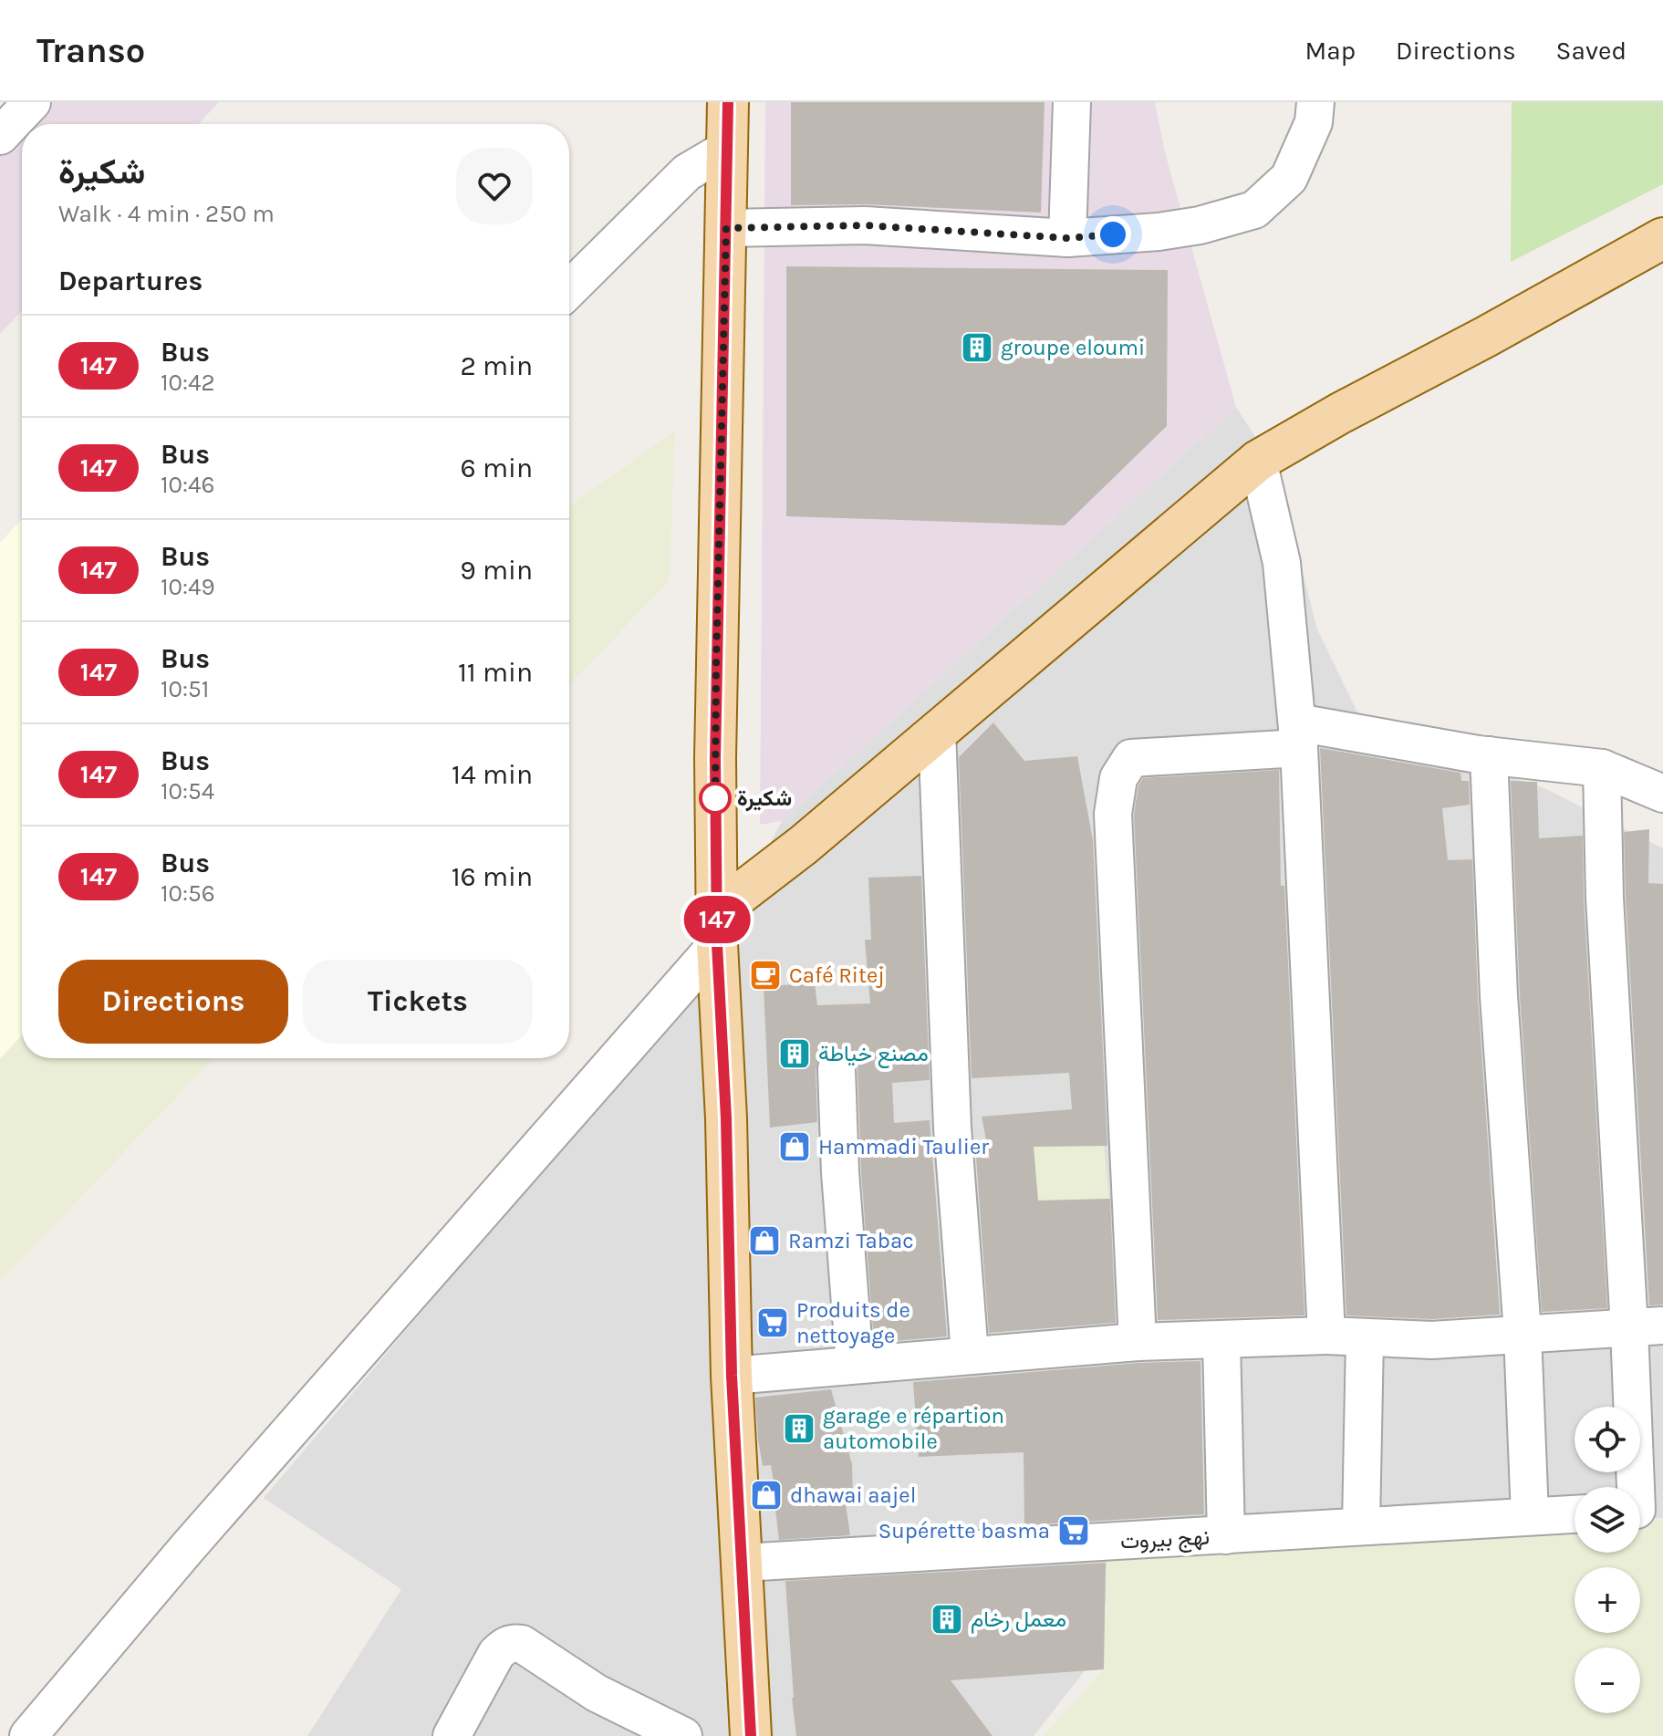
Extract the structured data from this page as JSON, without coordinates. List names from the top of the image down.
{
  "streets": {
    "street": ["نهج بيروت"]
  },
  "places": {
    "building": [
      "groupe eloumi",
      "مصنع خياطة",
      "garage e répartion automobile",
      "معمل رخام"
    ],
    "other": ["شكيرة"],
    "cafe": ["Café Ritej"],
    "shop": ["Hammadi Taulier", "Ramzi Tabac", "dhawai aajel"],
    "supermarket": ["Produits de nettoyage", "Supérette basma"]
  },
  "lines": ["bus line 147"],
  "page": {
    "header": "Transo",
    "nav": ["Map", "Directions", "Saved"],
    "on_map": "147",
    "heading": [
      ["شكيرة", "Walk · 4 min · 250 m"],
      "Departures"
    ],
    "list": [
      {
        "mark": "147",
        "name": "Bus",
        "note": "10:42",
        "value": "2 min"
      },
      {
        "mark": "147",
        "name": "Bus",
        "note": "10:46",
        "value": "6 min"
      },
      {
        "mark": "147",
        "name": "Bus",
        "note": "10:49",
        "value": "9 min"
      },
      {
        "mark": "147",
        "name": "Bus",
        "note": "10:51",
        "value": "11 min"
      },
      {
        "mark": "147",
        "name": "Bus",
        "note": "10:54",
        "value": "14 min"
      },
      {
        "mark": "147",
        "name": "Bus",
        "note": "10:56",
        "value": "16 min"
      }
    ],
    "buttons": ["Directions", "Tickets"],
    "map_buttons": ["+", "−"]
  }
}
